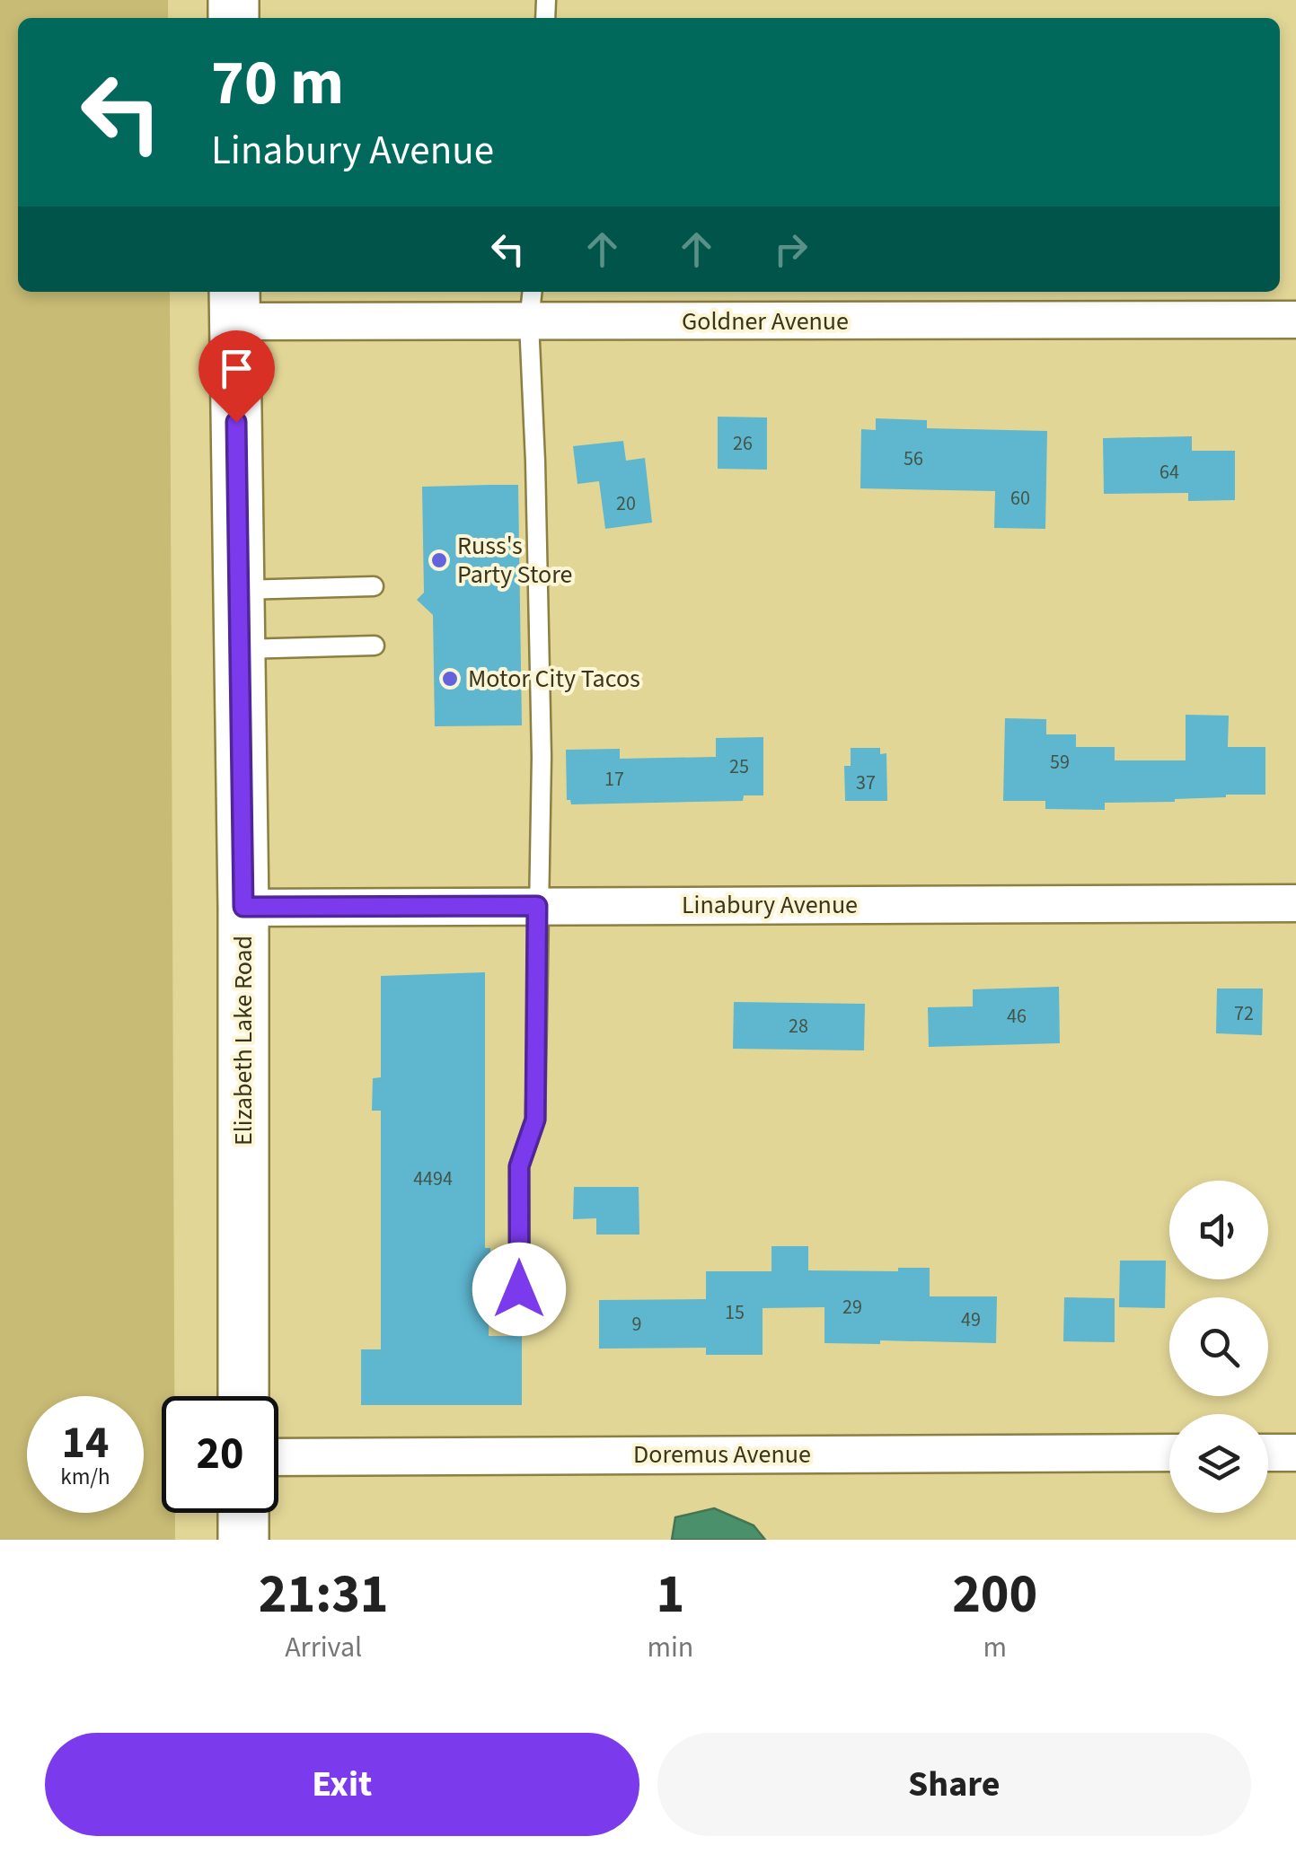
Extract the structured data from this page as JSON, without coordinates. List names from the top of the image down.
{
  "streets": {
    "main road": ["Elizabeth Lake Road"],
    "street": ["Goldner Avenue", "Linabury Avenue", "Doremus Avenue"]
  },
  "crossings": [
    ["Goldner Avenue", "Elizabeth Lake Road"],
    ["Linabury Avenue", "Elizabeth Lake Road"]
  ],
  "places": ["Russ's Party Store", "Motor City Tacos"],
  "house_numbers": [
    "26",
    "56",
    "64",
    "60",
    "20",
    "59",
    "25",
    "17",
    "37",
    "72",
    "46",
    "28",
    "4494",
    "29",
    "15",
    "49",
    "9"
  ],
  "page": {
    "turn": ["70 m", "Linabury Avenue"],
    "speed": "14 km/h",
    "limit": "20",
    "eta": [
      "21:31",
      "Arrival",
      "1",
      "min",
      "200",
      "m"
    ],
    "buttons": ["Exit", "Share"]
  }
}
